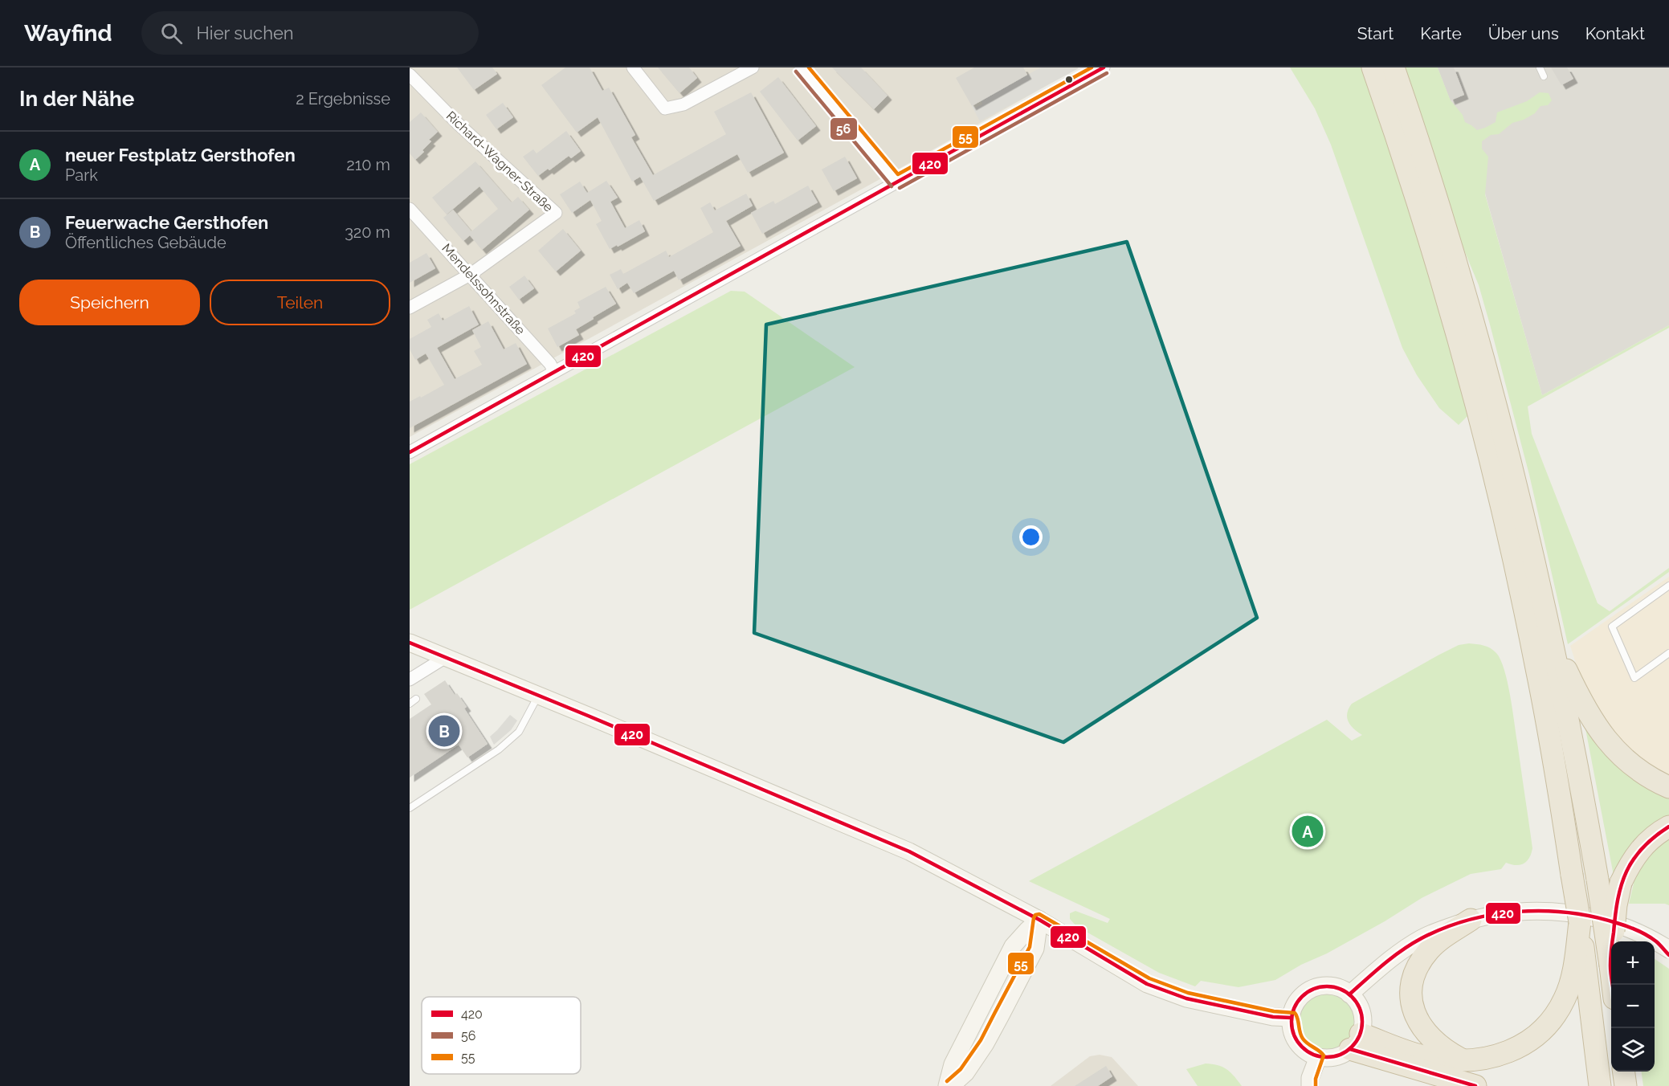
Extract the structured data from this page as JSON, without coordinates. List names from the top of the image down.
{
  "streets": {
    "street": ["Richard-Wagner-Straße", "Mendelssohnstraße"]
  },
  "crossings": [
    ["Richard-Wagner-Straße", "Mendelssohnstraße"]
  ],
  "lines": ["transit line 420", "transit line 55", "transit line 56"],
  "legend": ["420", "56", "55"],
  "page": {
    "header": "Wayfind",
    "search": "Hier suchen",
    "nav": [
      "Start",
      "Karte",
      "Über uns",
      "Kontakt"
    ],
    "heading": ["In der Nähe", "2 Ergebnisse"],
    "list": [
      {
        "mark": "A",
        "name": "neuer Festplatz Gersthofen",
        "note": "Park",
        "value": "210 m"
      },
      {
        "mark": "B",
        "name": "Feuerwache Gersthofen",
        "note": "Öffentliches Gebäude",
        "value": "320 m"
      }
    ],
    "buttons": ["Speichern", "Teilen"],
    "pins": ["B", "A"],
    "map_buttons": ["+", "−"]
  }
}
